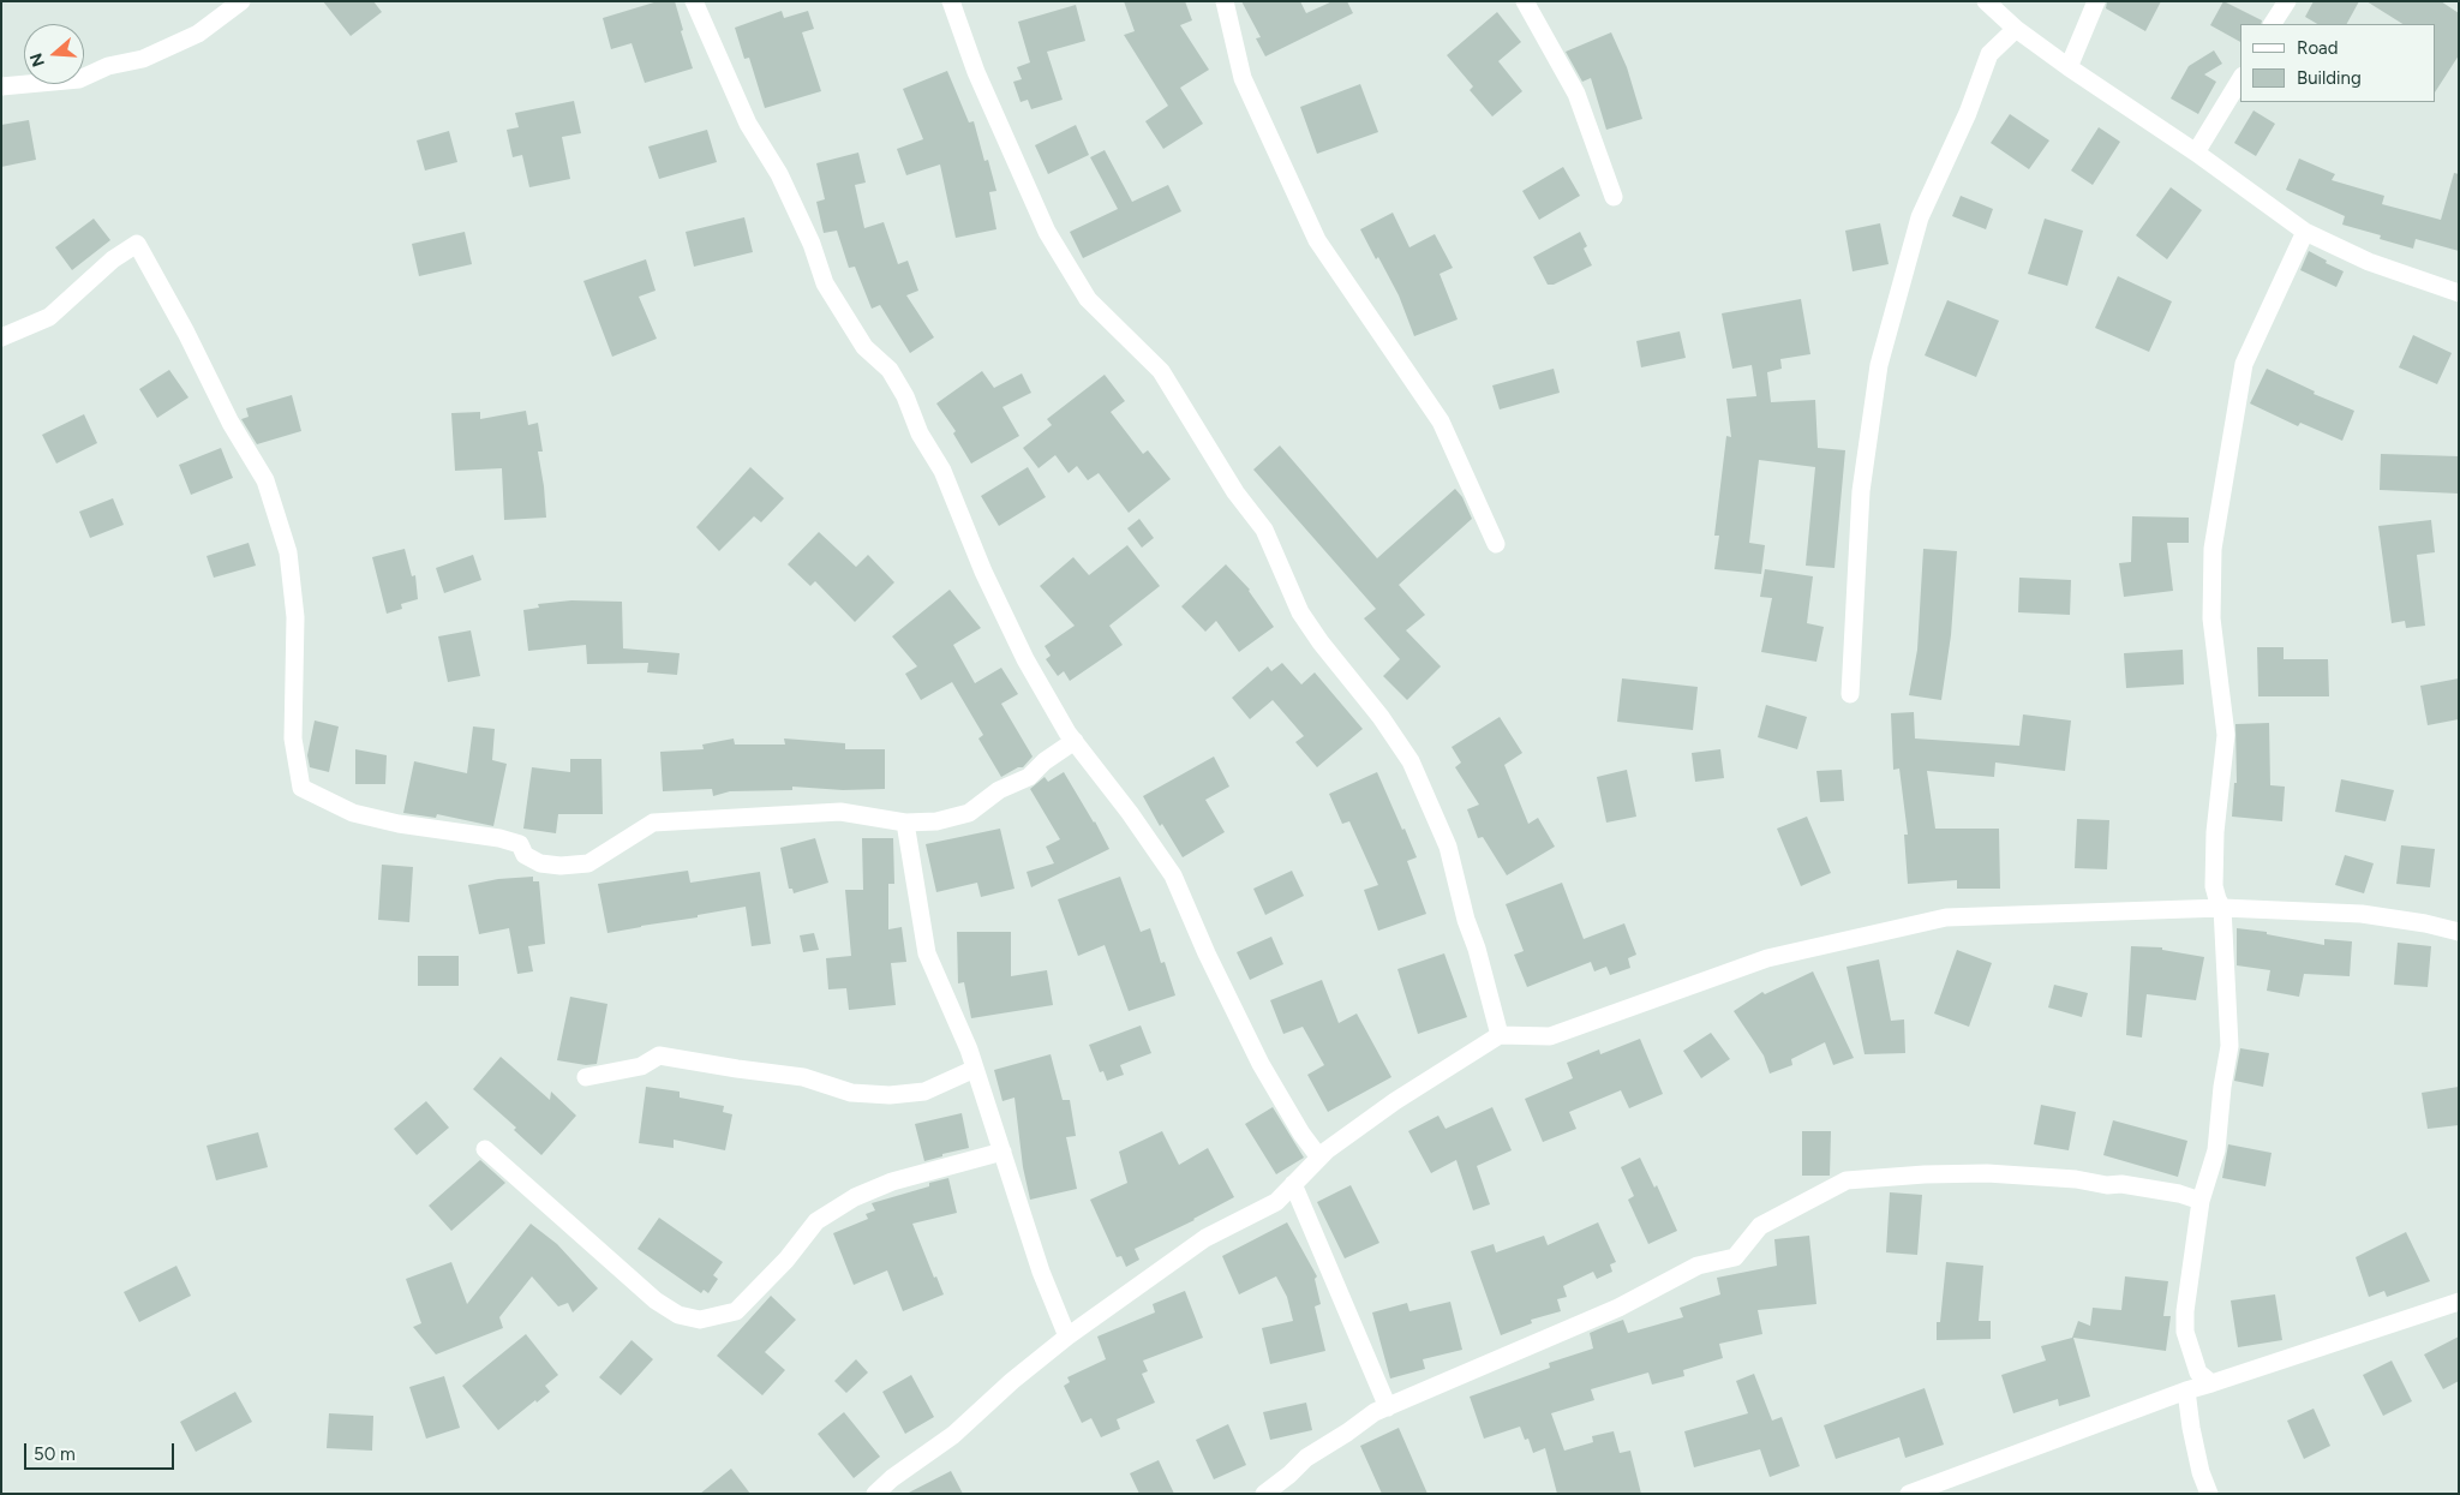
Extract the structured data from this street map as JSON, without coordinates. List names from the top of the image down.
{
  "legend": ["Road", "Building"],
  "scale_bar": "50 m",
  "north": "left"
}
